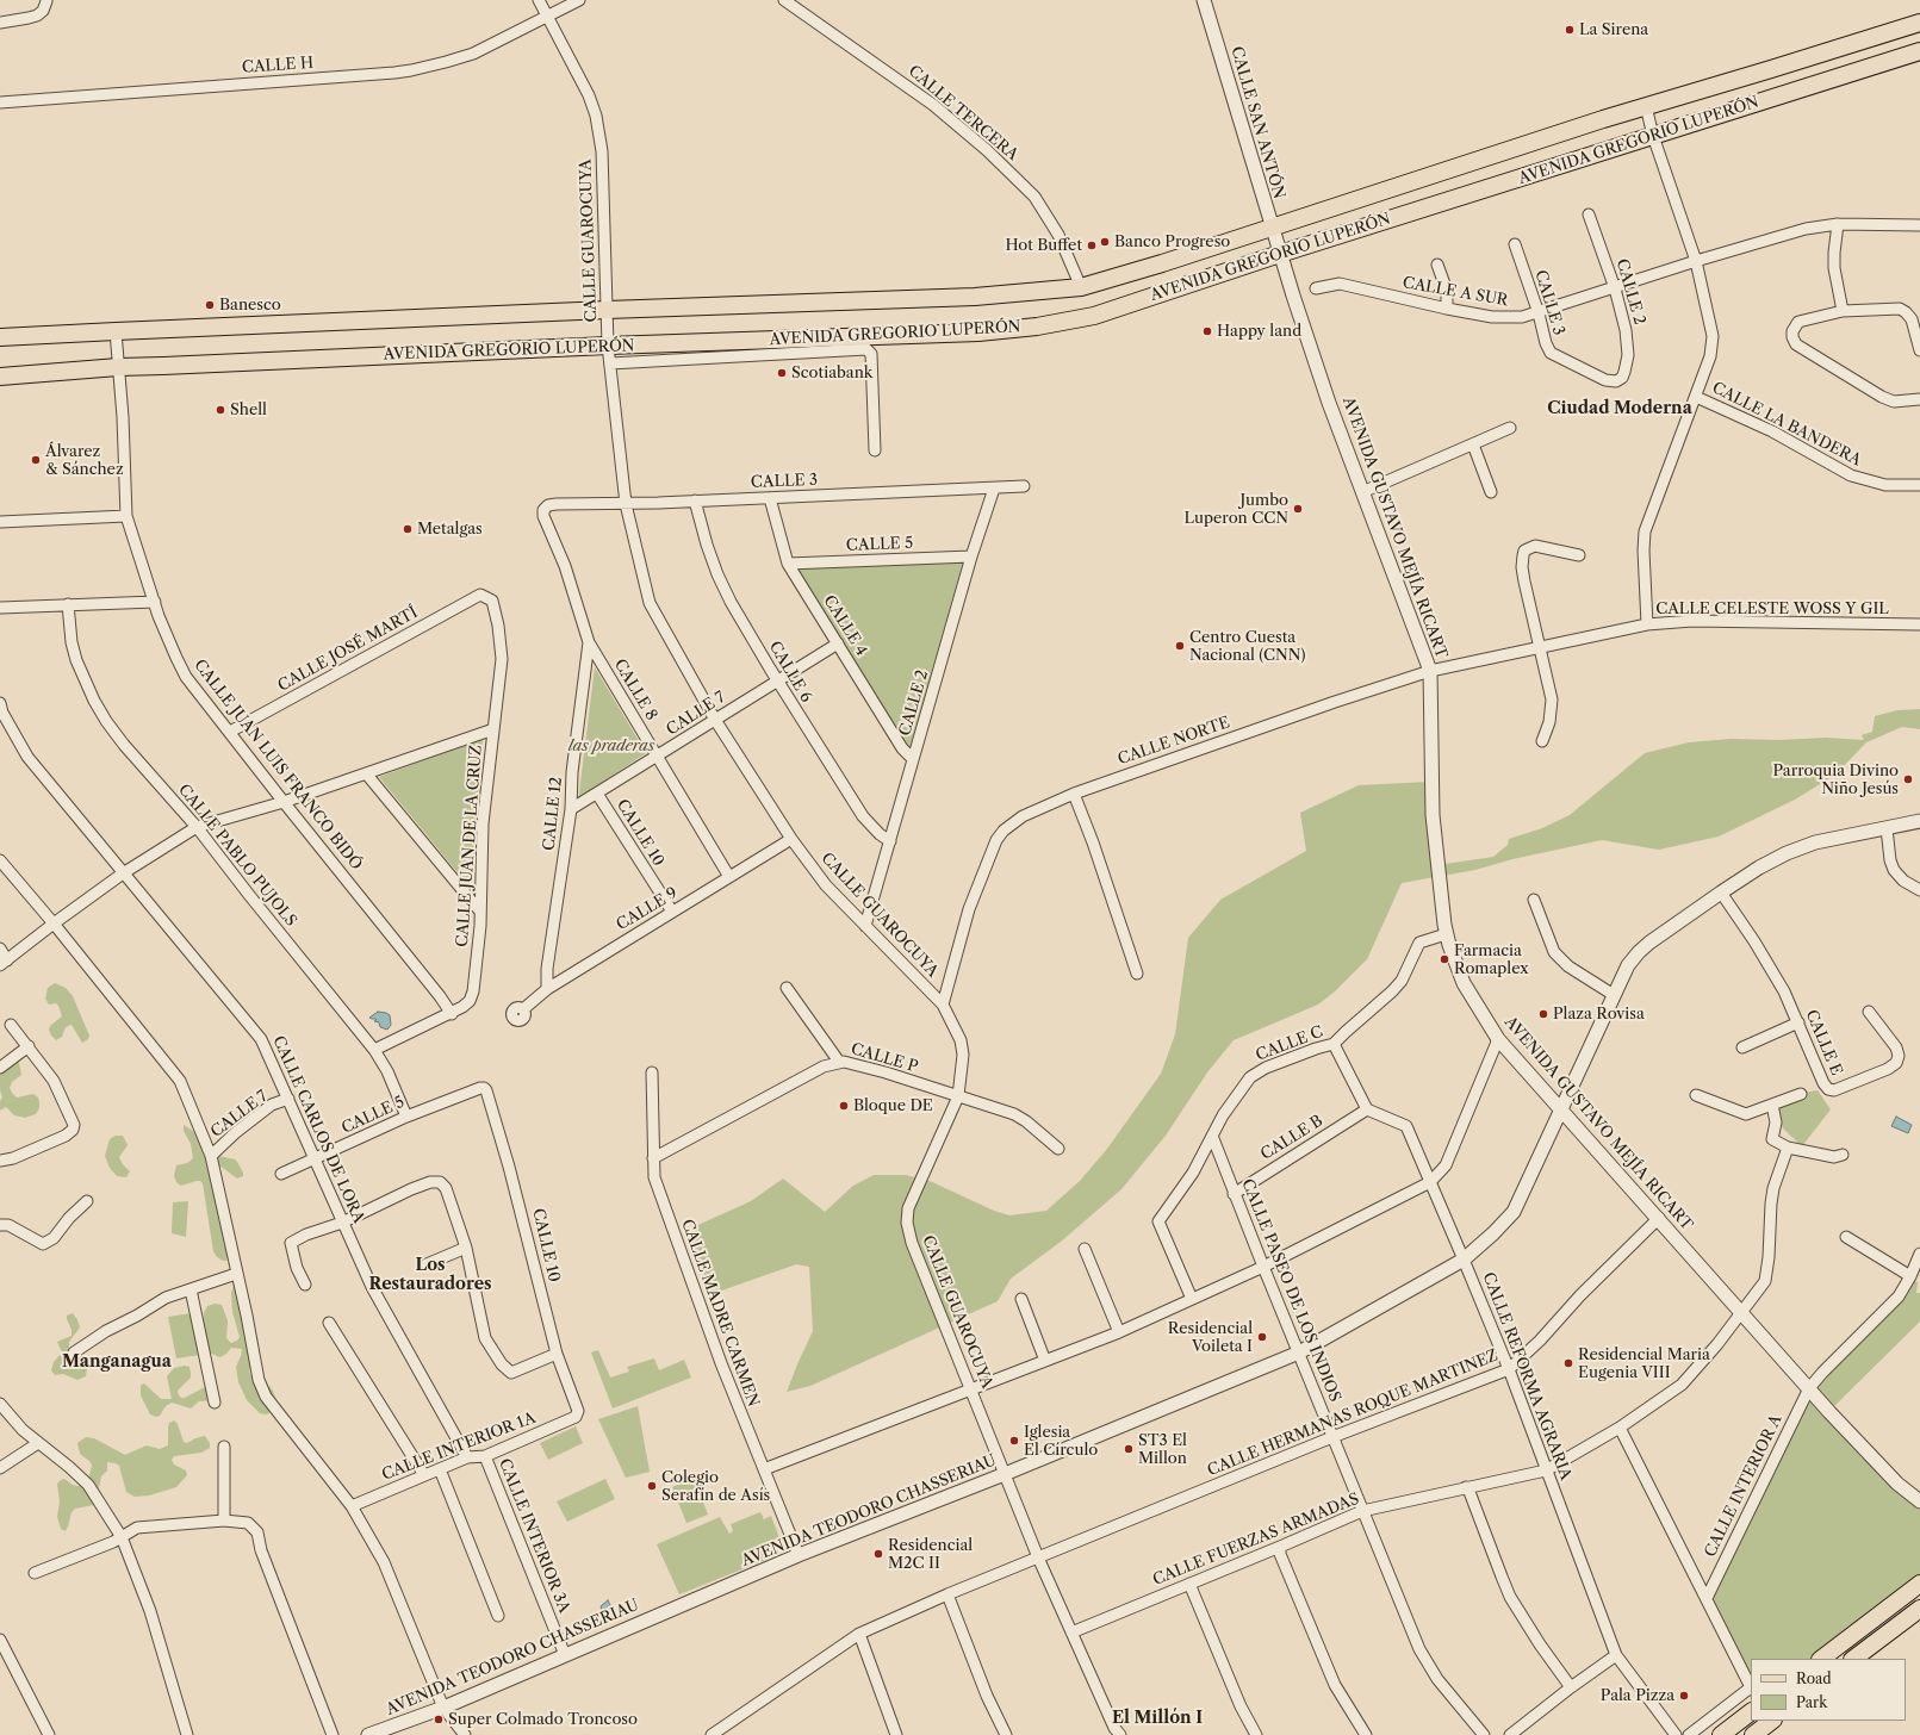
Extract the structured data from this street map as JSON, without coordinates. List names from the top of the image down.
{
  "streets": {
    "main road": ["AVENIDA GREGORIO LUPERÓN"],
    "street": [
      "CALLE H",
      "CALLE TERCERA",
      "CALLE SAN ANTÓN",
      "CALLE GUAROCUYA",
      "CALLE A SUR",
      "CALLE 2",
      "CALLE 3",
      "CALLE LA BANDERA",
      "AVENIDA GUSTAVO MEJÍA RICART",
      "CALLE 5",
      "CALLE CELESTE WOSS Y GIL",
      "CALLE 4",
      "CALLE JOSÉ MARTÍ",
      "CALLE 6",
      "CALLE 8",
      "CALLE 7",
      "CALLE NORTE",
      "CALLE JUAN LUIS FRANCO BIDÓ",
      "CALLE 12",
      "CALLE 10",
      "CALLE JUAN DE LA CRUZ",
      "CALLE PABLO PUJOLS",
      "CALLE 9",
      "CALLE E",
      "CALLE C",
      "CALLE P",
      "CALLE CARLOS DE LORA",
      "CALLE B",
      "CALLE PASEO DE LOS INDIOS",
      "CALLE MADRE CARMEN",
      "CALLE REFORMA AGRARIA",
      "CALLE HERMANAS ROQUE MARTINEZ",
      "CALLE INTERIOR 1A",
      "CALLE INTERIOR A",
      "AVENIDA TEODORO CHASSERIAU",
      "CALLE INTERIOR 3A",
      "CALLE FUERZAS ARMADAS"
    ]
  },
  "crossings": [
    ["CALLE H", "CALLE GUAROCUYA"],
    ["CALLE TERCERA", "AVENIDA GREGORIO LUPERÓN"],
    ["CALLE SAN ANTÓN", "AVENIDA GREGORIO LUPERÓN"],
    ["CALLE SAN ANTÓN", "AVENIDA GUSTAVO MEJÍA RICART"],
    ["AVENIDA GREGORIO LUPERÓN", "CALLE GUAROCUYA"],
    ["AVENIDA GREGORIO LUPERÓN", "AVENIDA GUSTAVO MEJÍA RICART"],
    ["AVENIDA GREGORIO LUPERÓN", "CALLE JUAN LUIS FRANCO BIDÓ"],
    ["CALLE GUAROCUYA", "CALLE 2"],
    ["CALLE GUAROCUYA", "CALLE 3"],
    ["CALLE GUAROCUYA", "CALLE 7"],
    ["CALLE GUAROCUYA", "CALLE NORTE"],
    ["CALLE GUAROCUYA", "CALLE 9"],
    ["CALLE GUAROCUYA", "CALLE P"],
    ["CALLE GUAROCUYA", "CALLE HERMANAS ROQUE MARTINEZ"],
    ["CALLE GUAROCUYA", "AVENIDA TEODORO CHASSERIAU"],
    ["CALLE GUAROCUYA", "CALLE FUERZAS ARMADAS"],
    ["CALLE A SUR", "CALLE 2"],
    ["CALLE A SUR", "CALLE 3"],
    ["CALLE 2", "CALLE 3"],
    ["CALLE 2", "CALLE 5"],
    ["CALLE 2", "CALLE 4"],
    ["CALLE 2", "CALLE 6"],
    ["CALLE 3", "CALLE 4"],
    ["CALLE 3", "CALLE 6"],
    ["CALLE 3", "CALLE 8"],
    ["AVENIDA GUSTAVO MEJÍA RICART", "CALLE NORTE"],
    ["AVENIDA GUSTAVO MEJÍA RICART", "CALLE C"],
    ["AVENIDA GUSTAVO MEJÍA RICART", "CALLE HERMANAS ROQUE MARTINEZ"],
    ["AVENIDA GUSTAVO MEJÍA RICART", "CALLE INTERIOR A"],
    ["AVENIDA GUSTAVO MEJÍA RICART", "AVENIDA TEODORO CHASSERIAU"],
    ["AVENIDA GUSTAVO MEJÍA RICART", "CALLE FUERZAS ARMADAS"],
    ["CALLE 5", "CALLE 4"],
    ["CALLE 5", "CALLE 10"],
    ["CALLE 5", "CALLE PABLO PUJOLS"],
    ["CALLE 5", "CALLE CARLOS DE LORA"],
    ["CALLE CELESTE WOSS Y GIL", "CALLE NORTE"],
    ["CALLE 4", "CALLE 7"],
    ["CALLE JOSÉ MARTÍ", "CALLE JUAN LUIS FRANCO BIDÓ"],
    ["CALLE JOSÉ MARTÍ", "CALLE JUAN DE LA CRUZ"],
    ["CALLE 6", "CALLE 7"],
    ["CALLE 8", "CALLE 7"],
    ["CALLE 8", "CALLE 12"],
    ["CALLE 8", "CALLE 9"],
    ["CALLE 7", "CALLE 12"],
    ["CALLE 7", "CALLE 10"],
    ["CALLE 7", "CALLE CARLOS DE LORA"],
    ["CALLE JUAN LUIS FRANCO BIDÓ", "CALLE JUAN DE LA CRUZ"],
    ["CALLE 12", "CALLE 9"],
    ["CALLE 10", "CALLE 9"],
    ["CALLE 10", "CALLE INTERIOR 1A"],
    ["CALLE JUAN DE LA CRUZ", "CALLE PABLO PUJOLS"],
    ["CALLE E", "AVENIDA TEODORO CHASSERIAU"],
    ["CALLE C", "CALLE PASEO DE LOS INDIOS"],
    ["CALLE P", "CALLE MADRE CARMEN"],
    ["CALLE CARLOS DE LORA", "CALLE INTERIOR 1A"],
    ["CALLE B", "CALLE PASEO DE LOS INDIOS"],
    ["CALLE B", "CALLE REFORMA AGRARIA"],
    ["CALLE PASEO DE LOS INDIOS", "CALLE HERMANAS ROQUE MARTINEZ"],
    ["CALLE PASEO DE LOS INDIOS", "AVENIDA TEODORO CHASSERIAU"],
    ["CALLE PASEO DE LOS INDIOS", "CALLE FUERZAS ARMADAS"],
    ["CALLE MADRE CARMEN", "AVENIDA TEODORO CHASSERIAU"],
    ["CALLE REFORMA AGRARIA", "CALLE HERMANAS ROQUE MARTINEZ"],
    ["CALLE REFORMA AGRARIA", "AVENIDA TEODORO CHASSERIAU"],
    ["CALLE REFORMA AGRARIA", "CALLE FUERZAS ARMADAS"],
    ["CALLE INTERIOR 1A", "CALLE INTERIOR 3A"],
    ["AVENIDA TEODORO CHASSERIAU", "CALLE INTERIOR 3A"]
  ],
  "districts": [
    "Ciudad Moderna",
    "Los Restauradores",
    "Manganagua",
    "El Millón I"
  ],
  "parks": ["las praderas"],
  "places": [
    "La Sirena",
    "Banco Progreso",
    "Hot Buffet",
    "Banesco",
    "Happy land",
    "Scotiabank",
    "Shell",
    "Álvarez & Sánchez",
    "Jumbo Luperon CCN",
    "Metalgas",
    "Centro Cuesta Nacional (CNN)",
    "Parroquia Divino Niño Jesús",
    "Farmacia Romaplex",
    "Plaza Rovisa",
    "Bloque DE",
    "Residencial Voileta I",
    "Residencial Maria Eugenia VIII",
    "Iglesia El Círculo",
    "ST3 El Millon",
    "Colegio Serafín de Asís",
    "Residencial M2C II",
    "Pala Pizza",
    "Super Colmado Troncoso"
  ],
  "legend": ["Road", "Park"]
}
